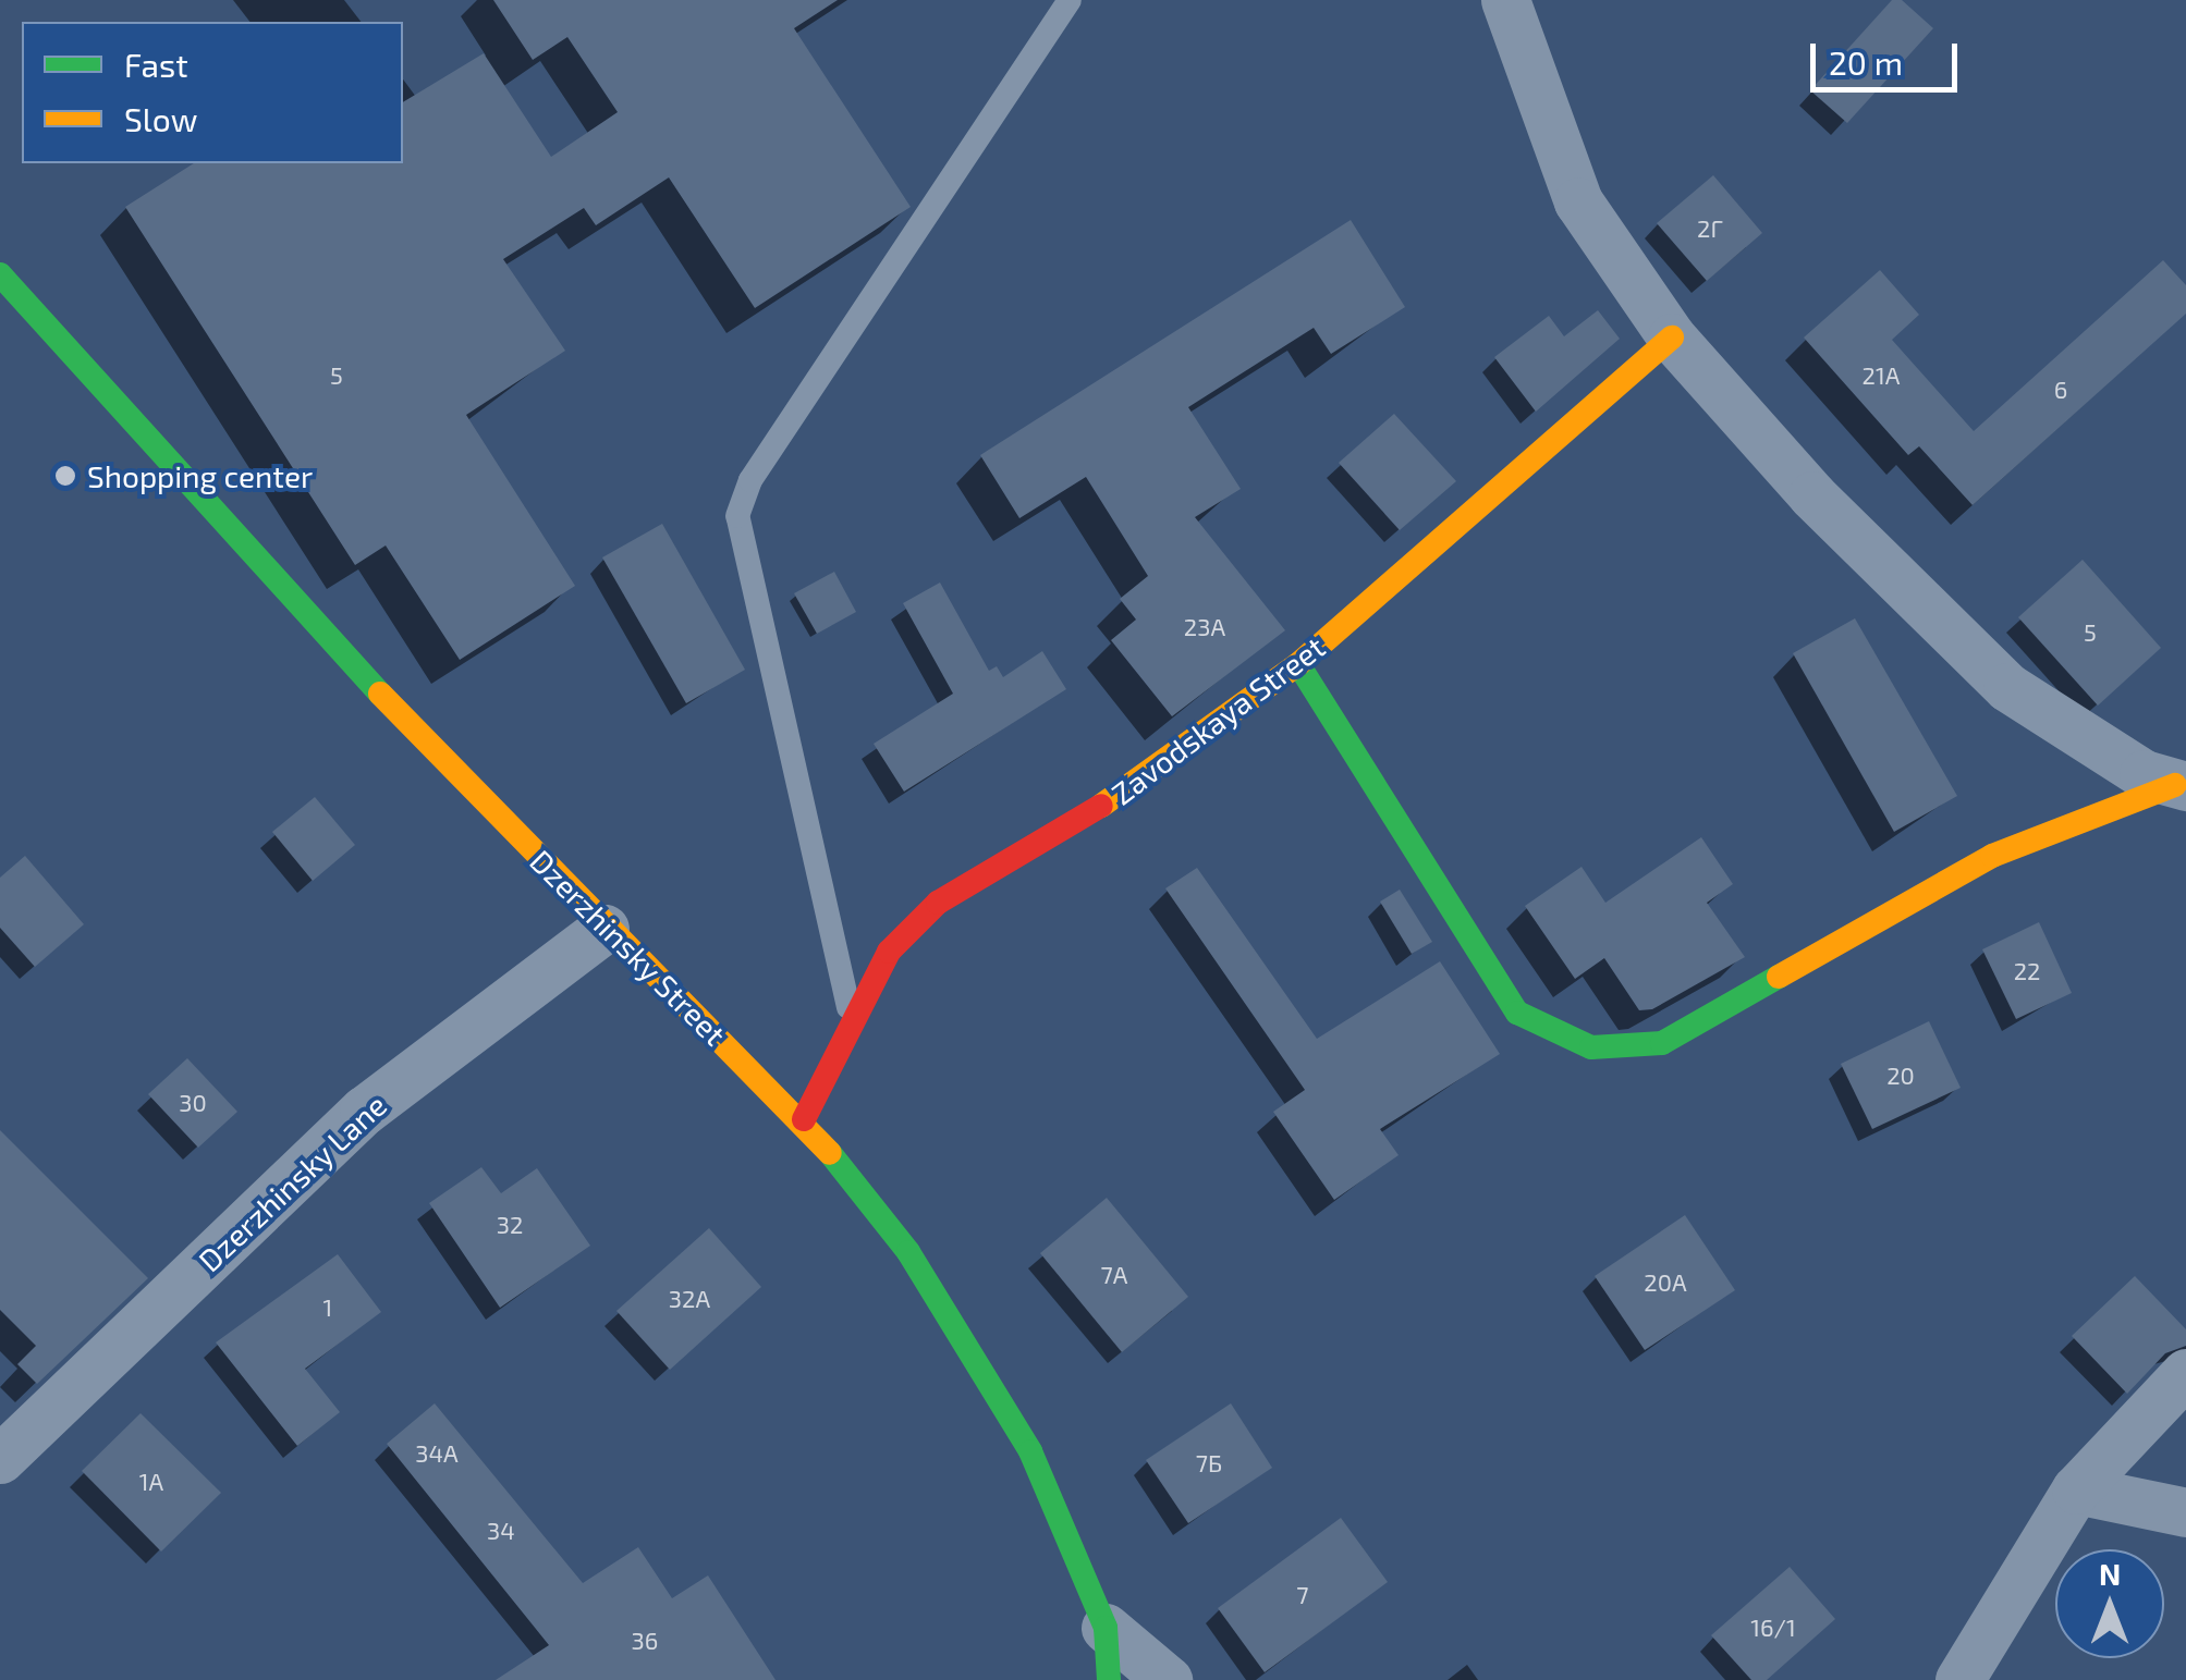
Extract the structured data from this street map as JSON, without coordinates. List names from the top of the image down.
{
  "streets": {
    "street": ["Zavodskaya Street", "Dzerzhinsky Street", "Dzerzhinsky Lane"]
  },
  "crossings": [
    ["Zavodskaya Street", "Dzerzhinsky Street"],
    ["Dzerzhinsky Street", "Dzerzhinsky Lane"]
  ],
  "places": ["Shopping center"],
  "house_numbers": [
    "2Г",
    "5",
    "21А",
    "6",
    "23А",
    "5",
    "22",
    "20",
    "30",
    "32",
    "7А",
    "20А",
    "32А",
    "1",
    "34А",
    "7Б",
    "1А",
    "34",
    "7",
    "16/1",
    "36"
  ],
  "legend": ["Fast", "Slow"],
  "scale_bar": "20 m",
  "north": "top"
}
